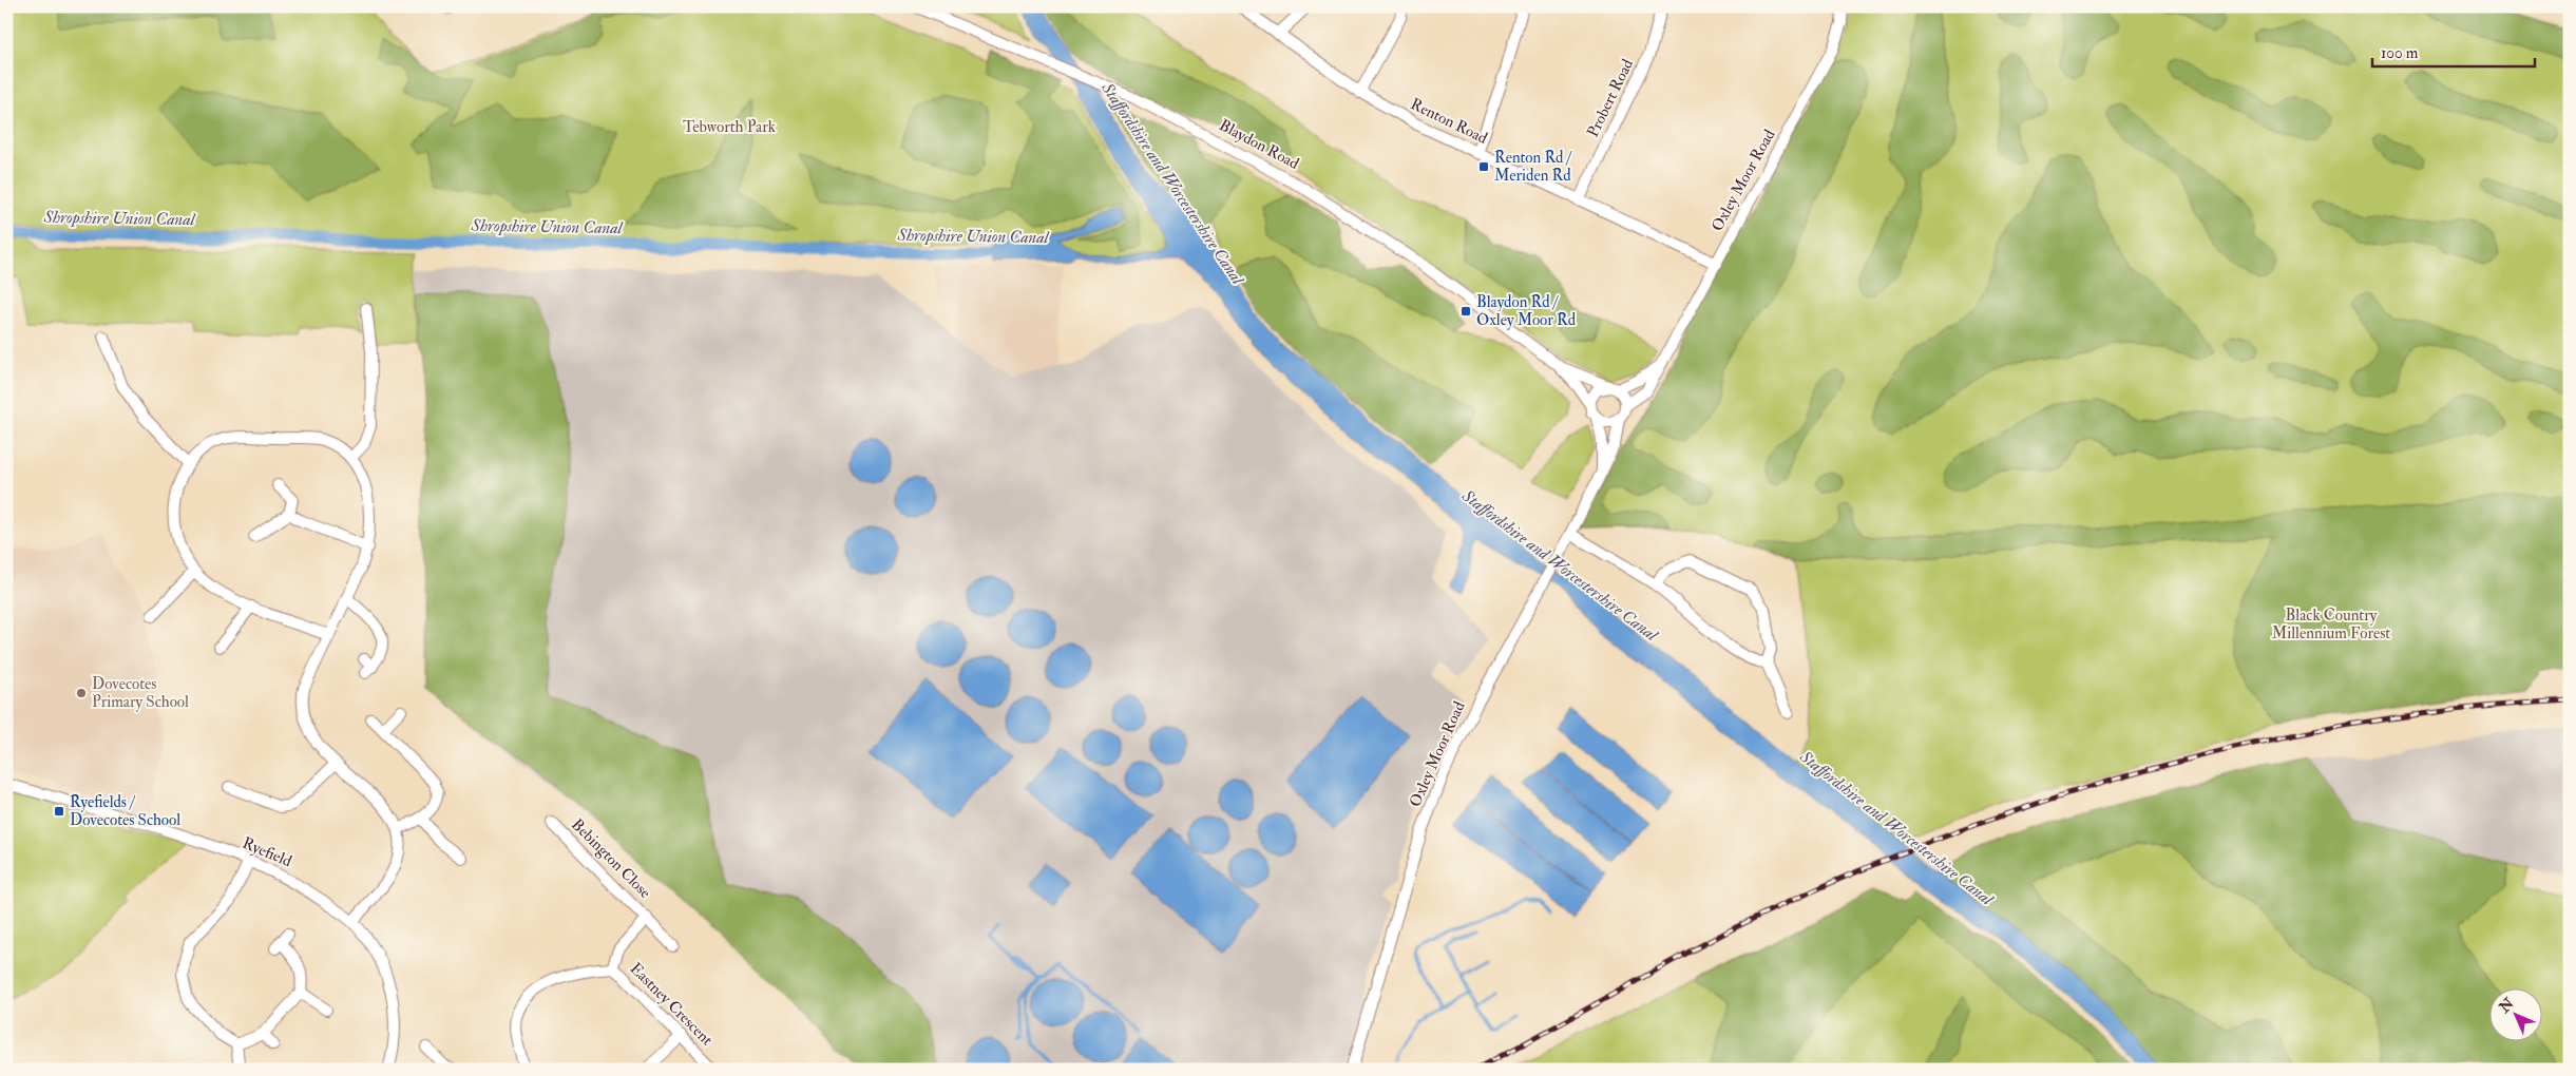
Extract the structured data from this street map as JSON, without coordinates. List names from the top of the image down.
{
  "streets": {
    "street": [
      "Probert Road",
      "Renton Road",
      "Blaydon Road",
      "Oxley Moor Road",
      "Ryefield",
      "Bebington Close",
      "Eastney Crescent"
    ]
  },
  "crossings": [
    ["Probert Road", "Renton Road"],
    ["Renton Road", "Oxley Moor Road"],
    ["Blaydon Road", "Oxley Moor Road"],
    ["Bebington Close", "Eastney Crescent"]
  ],
  "water": ["Staffordshire and Worcestershire Canal", "Shropshire Union Canal"],
  "parks": ["Tebworth Park", "Black Country Millennium Forest"],
  "places": {
    "transit": ["Renton Rd / Meriden Rd", "Blaydon Rd / Oxley Moor Rd", "Ryefields / Dovecotes School"],
    "other": ["Dovecotes Primary School"]
  },
  "scale_bar": "100 m",
  "north": "top left"
}
